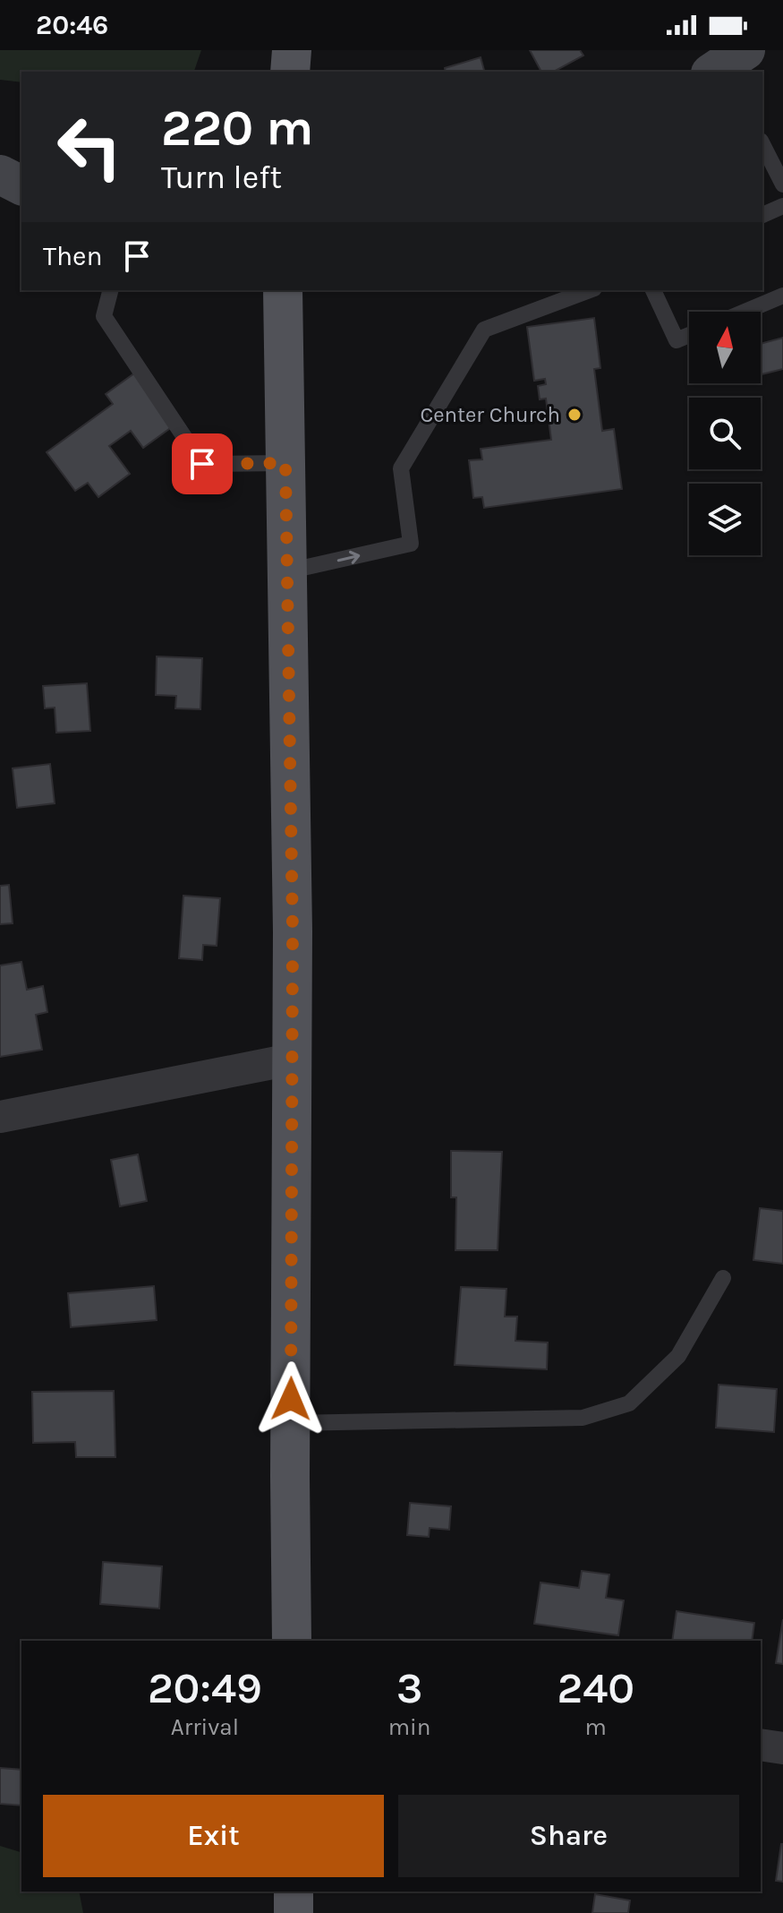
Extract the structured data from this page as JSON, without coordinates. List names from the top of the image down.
{
  "places": ["Center Church"],
  "north": "top",
  "page": {
    "status": "20:46",
    "turn": ["220 m", "Turn left"],
    "then": "Then",
    "eta": [
      "20:49",
      "Arrival",
      "3",
      "min",
      "240",
      "m"
    ],
    "buttons": ["Exit", "Share"]
  }
}
